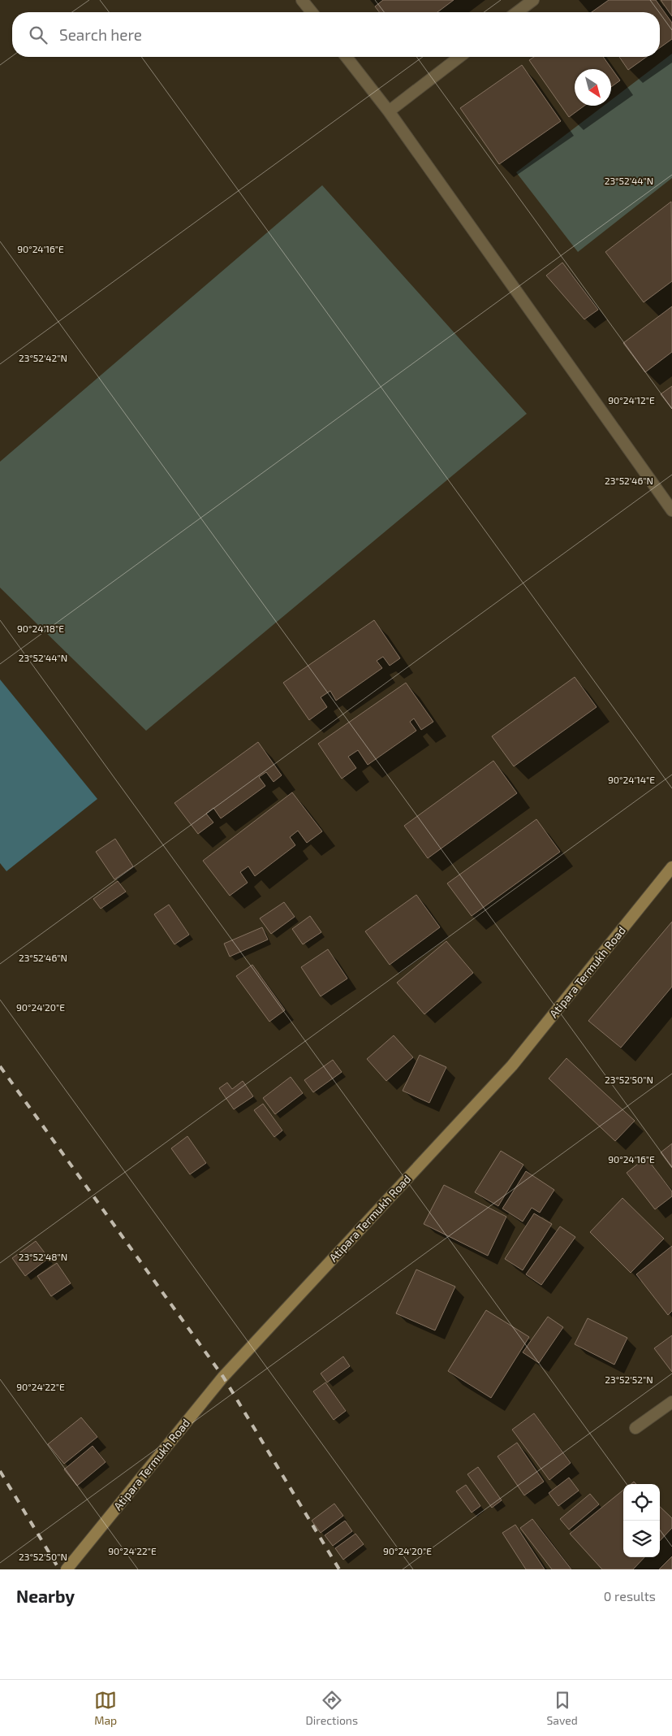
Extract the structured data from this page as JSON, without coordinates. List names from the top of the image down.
{
  "streets": {
    "main road": ["Atipara Termukh Road"]
  },
  "north": "bottom right",
  "page": {
    "search": "Search here",
    "heading": ["Nearby", "0 results"],
    "nav": ["Map", "Directions", "Saved"]
  },
  "coordinates": [
    "23°52'44\"N",
    "90°24'16\"E",
    "23°52'42\"N",
    "90°24'12\"E",
    "23°52'46\"N",
    "90°24'18\"E",
    "90°24'14\"E",
    "90°24'20\"E",
    "23°52'50\"N",
    "23°52'48\"N",
    "23°52'52\"N",
    "90°24'22\"E"
  ]
}
